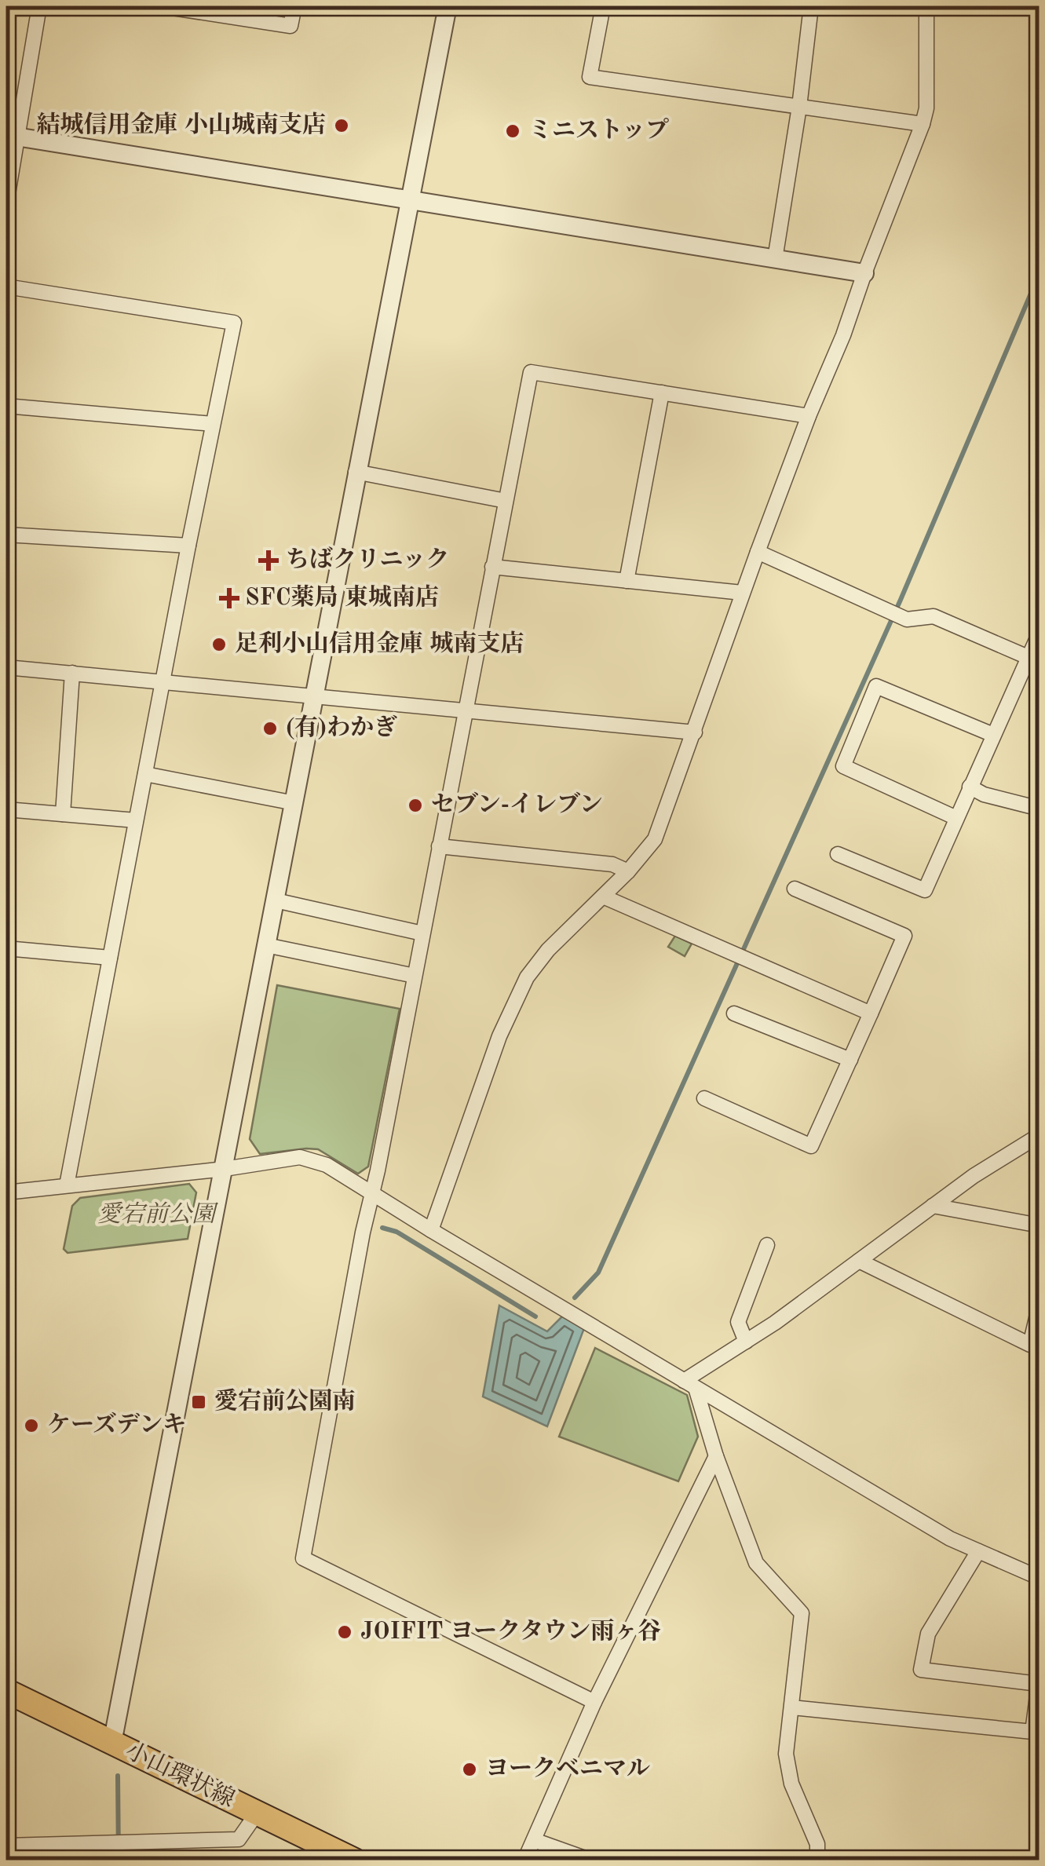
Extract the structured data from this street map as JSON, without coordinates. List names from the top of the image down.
{
  "streets": {
    "main road": ["小山環状線"]
  },
  "parks": ["愛宕前公園"],
  "places": {
    "other": [
      "結城信用金庫 小山城南支店",
      "ミニストップ",
      "足利小山信用金庫 城南支店",
      "(有)わかぎ",
      "セブン-イレブン",
      "ケーズデンキ",
      "JOIFIT ヨークタウン雨ヶ谷",
      "ヨークベニマル"
    ],
    "health": ["ちばクリニック", "SFC薬局 東城南店"],
    "transit": ["愛宕前公園南"]
  }
}
